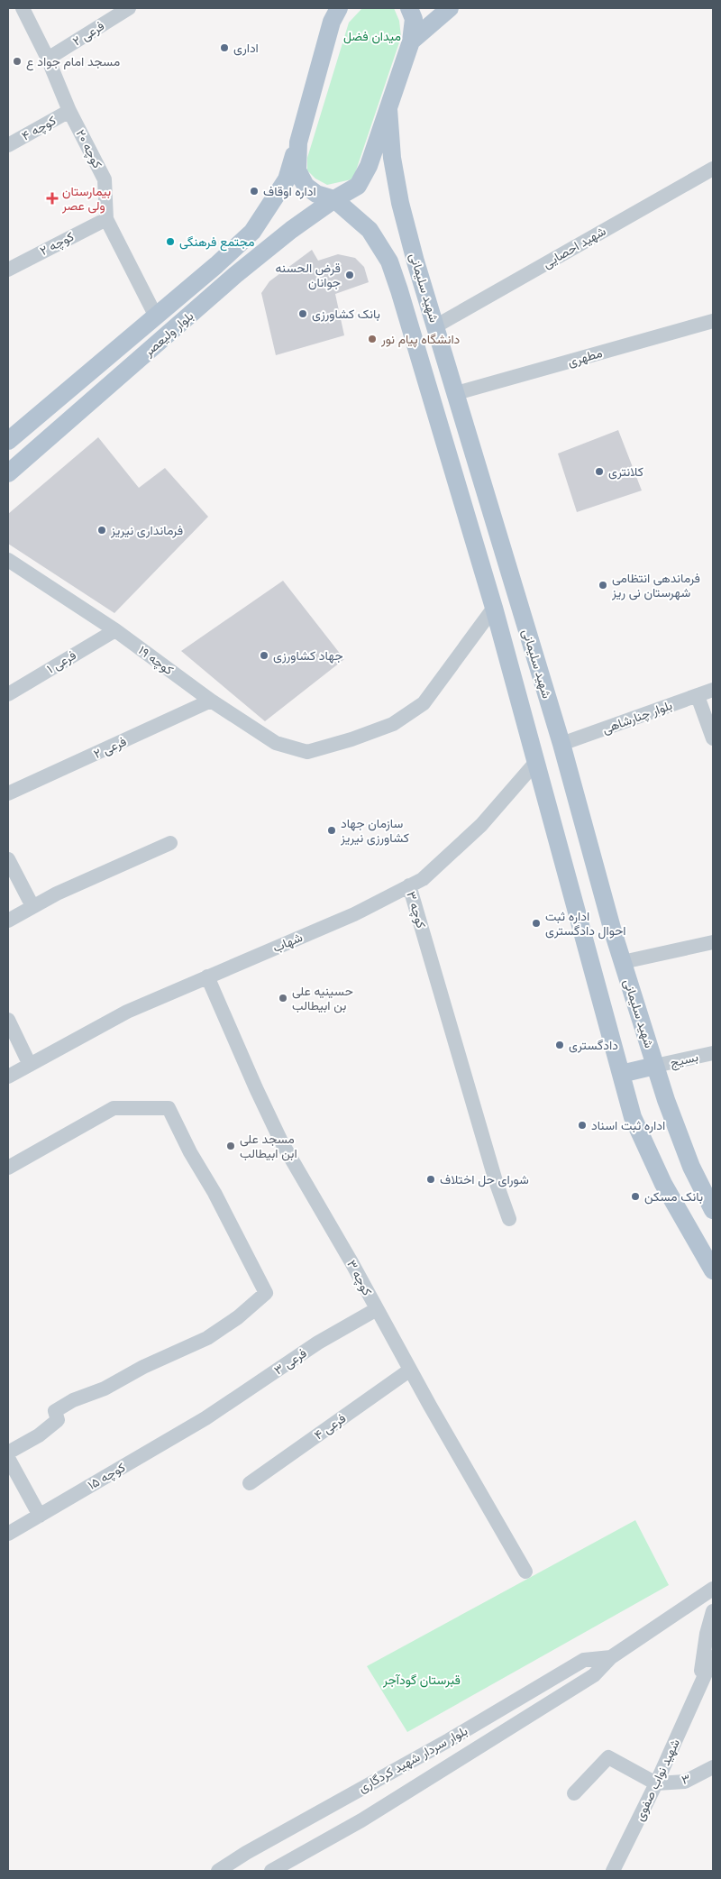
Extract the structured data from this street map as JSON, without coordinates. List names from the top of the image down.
{
  "streets": {
    "main road": ["شهید سلیمانی", "بلوار ولیعصر"],
    "street": [
      "فرعی ۲",
      "کوچه ۴",
      "کوچه ۲۰",
      "کوچه ۲",
      "شهید احصایی",
      "مطهری",
      "کوچه ۱۹",
      "فرعی ۱",
      "بلوار چنارشاهی",
      "کوچه ۳",
      "شهاب",
      "بسیج",
      "فرعی ۳",
      "فرعی ۴",
      "کوچه ۱۵",
      "بلوار سردار شهید کردگاری",
      "۳",
      "شهید نواب صفوی"
    ]
  },
  "crossings": [
    ["فرعی ۲", "کوچه ۲۰"],
    ["فرعی ۲", "کوچه ۱۹"],
    ["کوچه ۴", "کوچه ۲۰"],
    ["کوچه ۲۰", "کوچه ۲"],
    ["کوچه ۲۰", "بلوار ولیعصر"],
    ["شهید احصایی", "شهید سلیمانی"],
    ["شهید سلیمانی", "بلوار ولیعصر"],
    ["شهید سلیمانی", "مطهری"],
    ["شهید سلیمانی", "کوچه ۱۹"],
    ["شهید سلیمانی", "بلوار چنارشاهی"],
    ["شهید سلیمانی", "شهاب"],
    ["شهید سلیمانی", "بسیج"],
    ["کوچه ۱۹", "فرعی ۱"],
    ["کوچه ۳", "شهاب"],
    ["کوچه ۳", "فرعی ۳"],
    ["کوچه ۳", "فرعی ۴"],
    ["فرعی ۳", "کوچه ۱۵"],
    ["۳", "شهید نواب صفوی"]
  ],
  "parks": ["میدان فضل", "قبرستان گودآجر"],
  "places": {
    "other": [
      "اداری",
      "مسجد امام جواد ع",
      "اداره اوقاف",
      "مجتمع فرهنگی",
      "قرض الحسنه جوانان",
      "بانک کشاورزی",
      "دانشگاه پیام نور",
      "کلانتری",
      "فرمانداری نیریز",
      "فرماندهی انتظامی شهرستان نی ریز",
      "جهاد کشاورزی",
      "سازمان جهاد کشاورزی نیریز",
      "اداره ثبت احوال دادگستری",
      "حسینیه علی بن ابیطالب",
      "دادگستری",
      "اداره ثبت اسناد",
      "مسجد علی ابن ابیطالب",
      "شورای حل اختلاف",
      "بانک مسکن"
    ],
    "health": ["بیمارستان ولی عصر"]
  }
}
